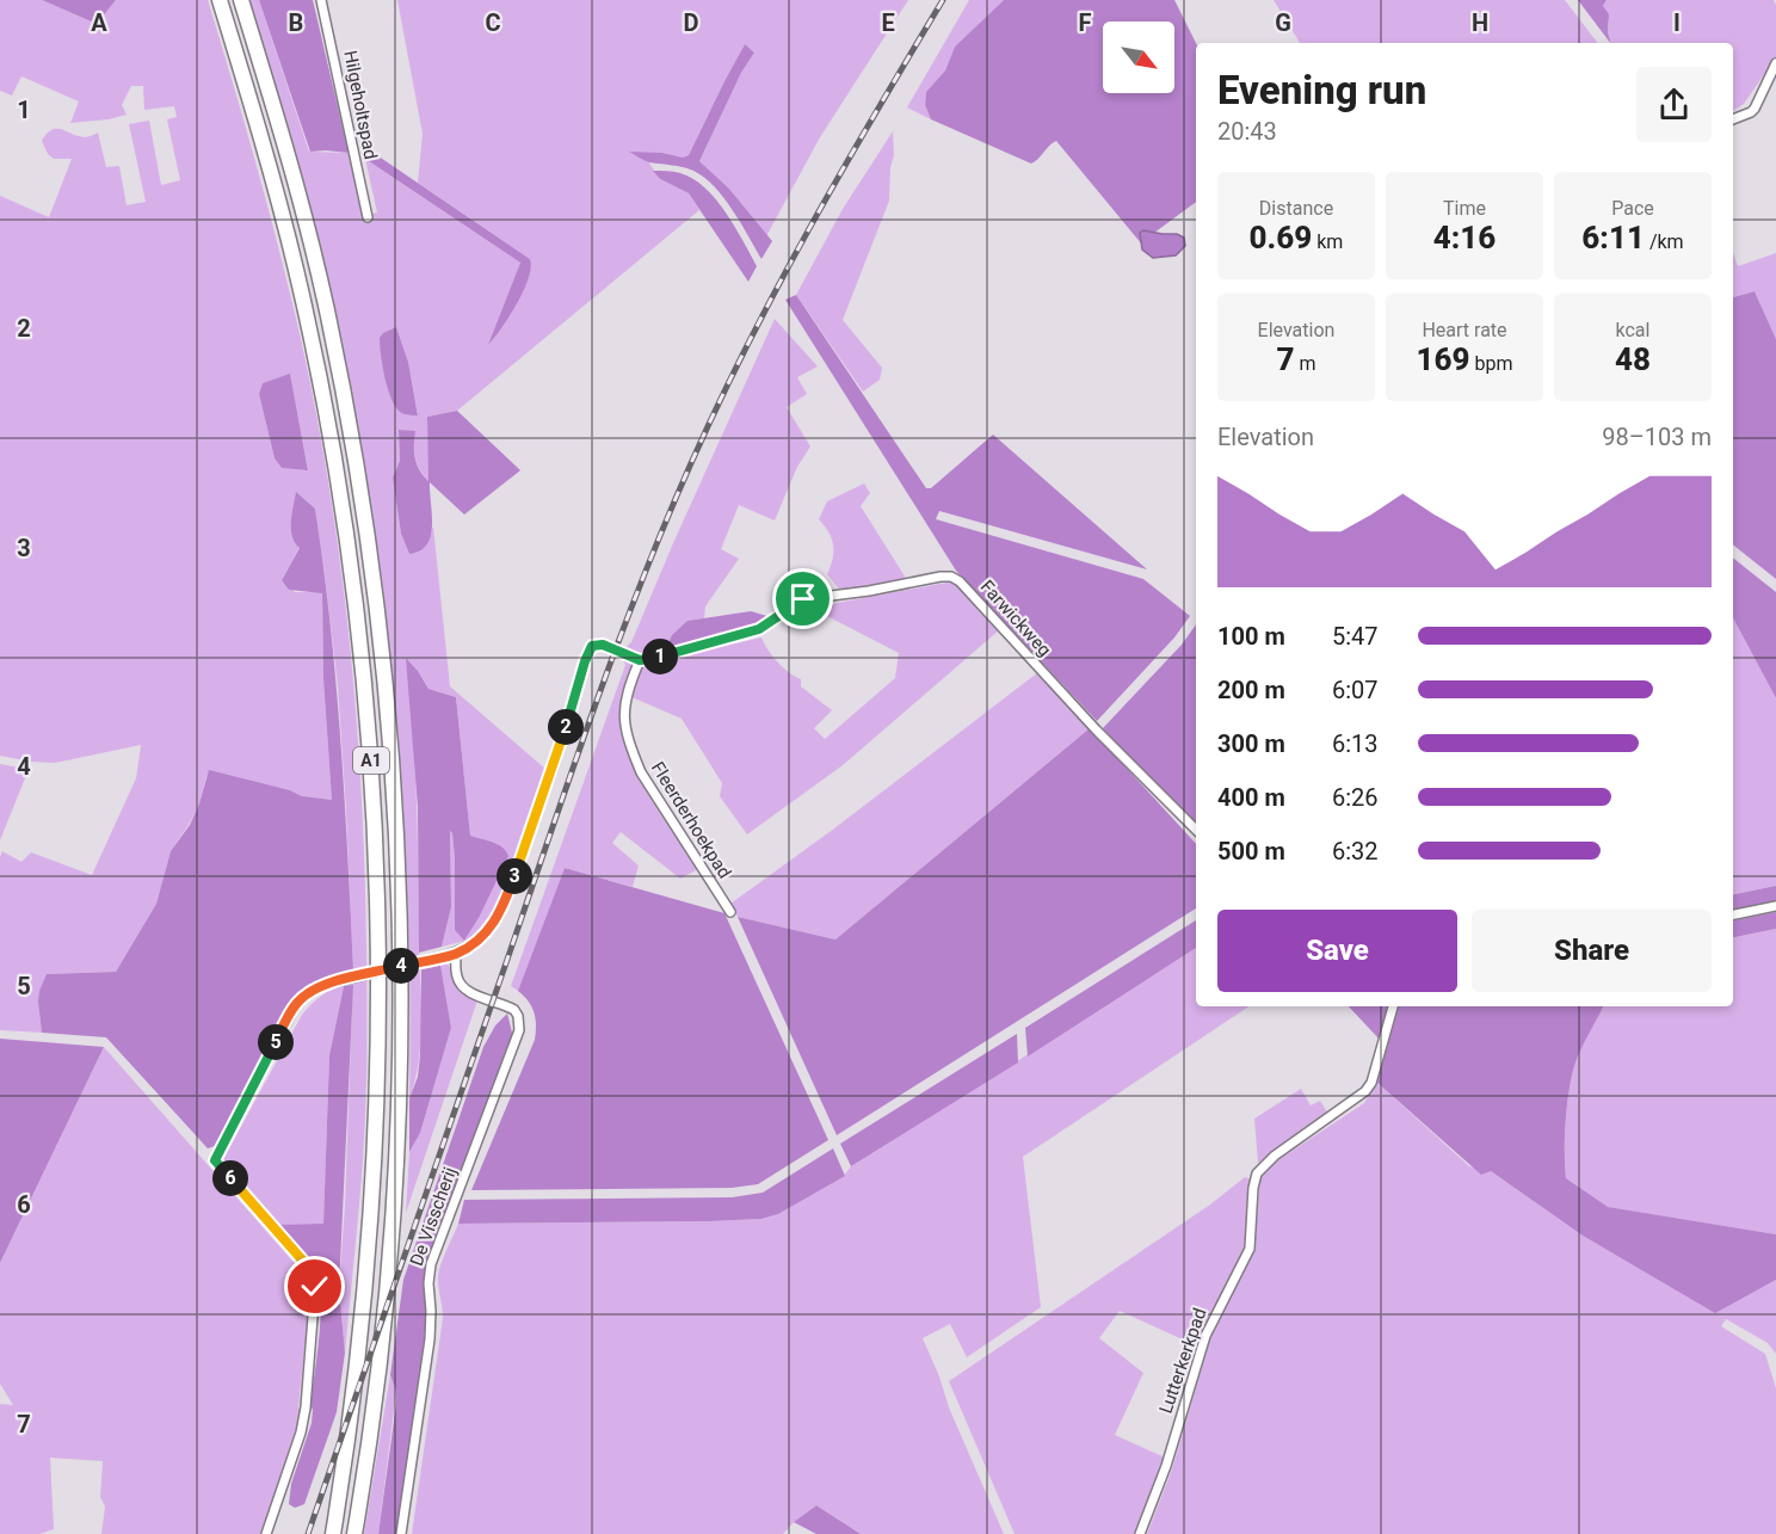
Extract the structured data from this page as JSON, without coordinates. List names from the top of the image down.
{
  "streets": {
    "highway": ["A1"],
    "street": [
      "Hilgeholtspad",
      "Farwickweg",
      "Fleerderhoekpad",
      "De Visscherij",
      "Lutterkerkpad"
    ]
  },
  "crossings": [
    ["Farwickweg", "Fleerderhoekpad"]
  ],
  "north": "bottom right",
  "page": {
    "heading": ["Evening run", "20:43"],
    "stats": [
      ["Distance", "0.69 km"],
      ["Time", "4:16"],
      ["Pace", "6:11 /km"],
      ["Elevation", "7 m"],
      ["Heart rate", "169 bpm"],
      ["kcal", "48"]
    ],
    "chart": ["Elevation", "98–103 m"],
    "list": [
      {
        "name": "100 m",
        "note": "5:47"
      },
      {
        "name": "200 m",
        "note": "6:07"
      },
      {
        "name": "300 m",
        "note": "6:13"
      },
      {
        "name": "400 m",
        "note": "6:26"
      },
      {
        "name": "500 m",
        "note": "6:32"
      }
    ],
    "pins": [
      "1",
      "2",
      "3",
      "4",
      "5",
      "6"
    ],
    "buttons": ["Save", "Share"]
  },
  "grid": {
    "columns": [
      "A",
      "B",
      "C",
      "D",
      "E",
      "F",
      "G",
      "H",
      "I"
    ],
    "rows": [
      "1",
      "2",
      "3",
      "4",
      "5",
      "6",
      "7"
    ]
  }
}
